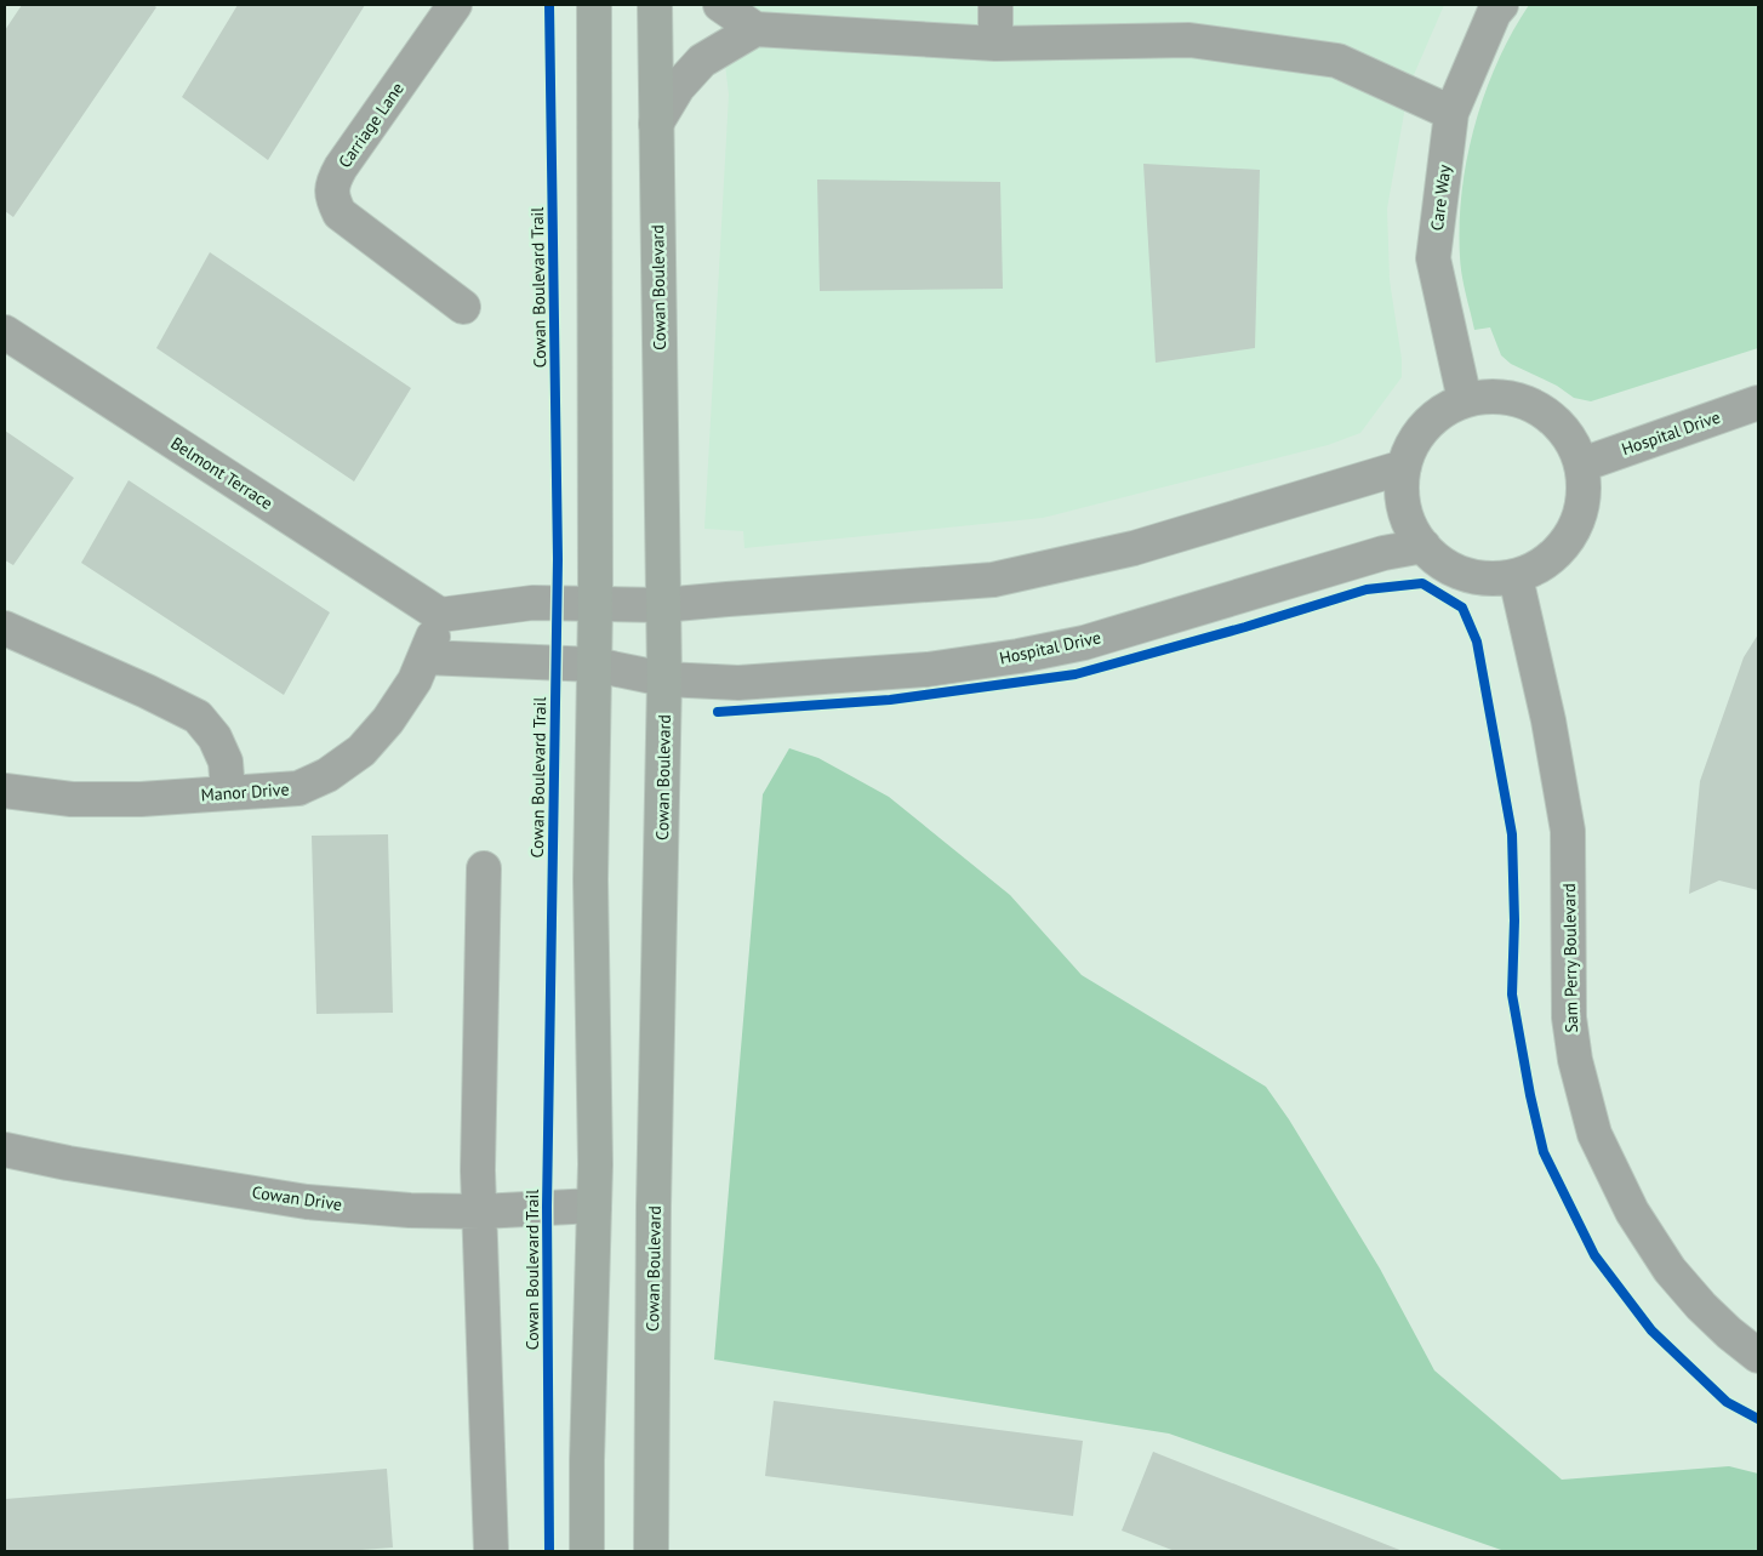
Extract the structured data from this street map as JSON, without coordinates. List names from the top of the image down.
{
  "streets": {
    "main road": ["Cowan Boulevard"],
    "street": [
      "Carriage Lane",
      "Care Way",
      "Hospital Drive",
      "Belmont Terrace",
      "Manor Drive",
      "Sam Perry Boulevard",
      "Cowan Drive"
    ],
    "cycle path": ["Cowan Boulevard Trail"]
  },
  "crossings": [
    ["Care Way", "Hospital Drive"],
    ["Care Way", "Sam Perry Boulevard"],
    ["Cowan Boulevard", "Hospital Drive"],
    ["Hospital Drive", "Sam Perry Boulevard"],
    ["Belmont Terrace", "Manor Drive"]
  ]
}
